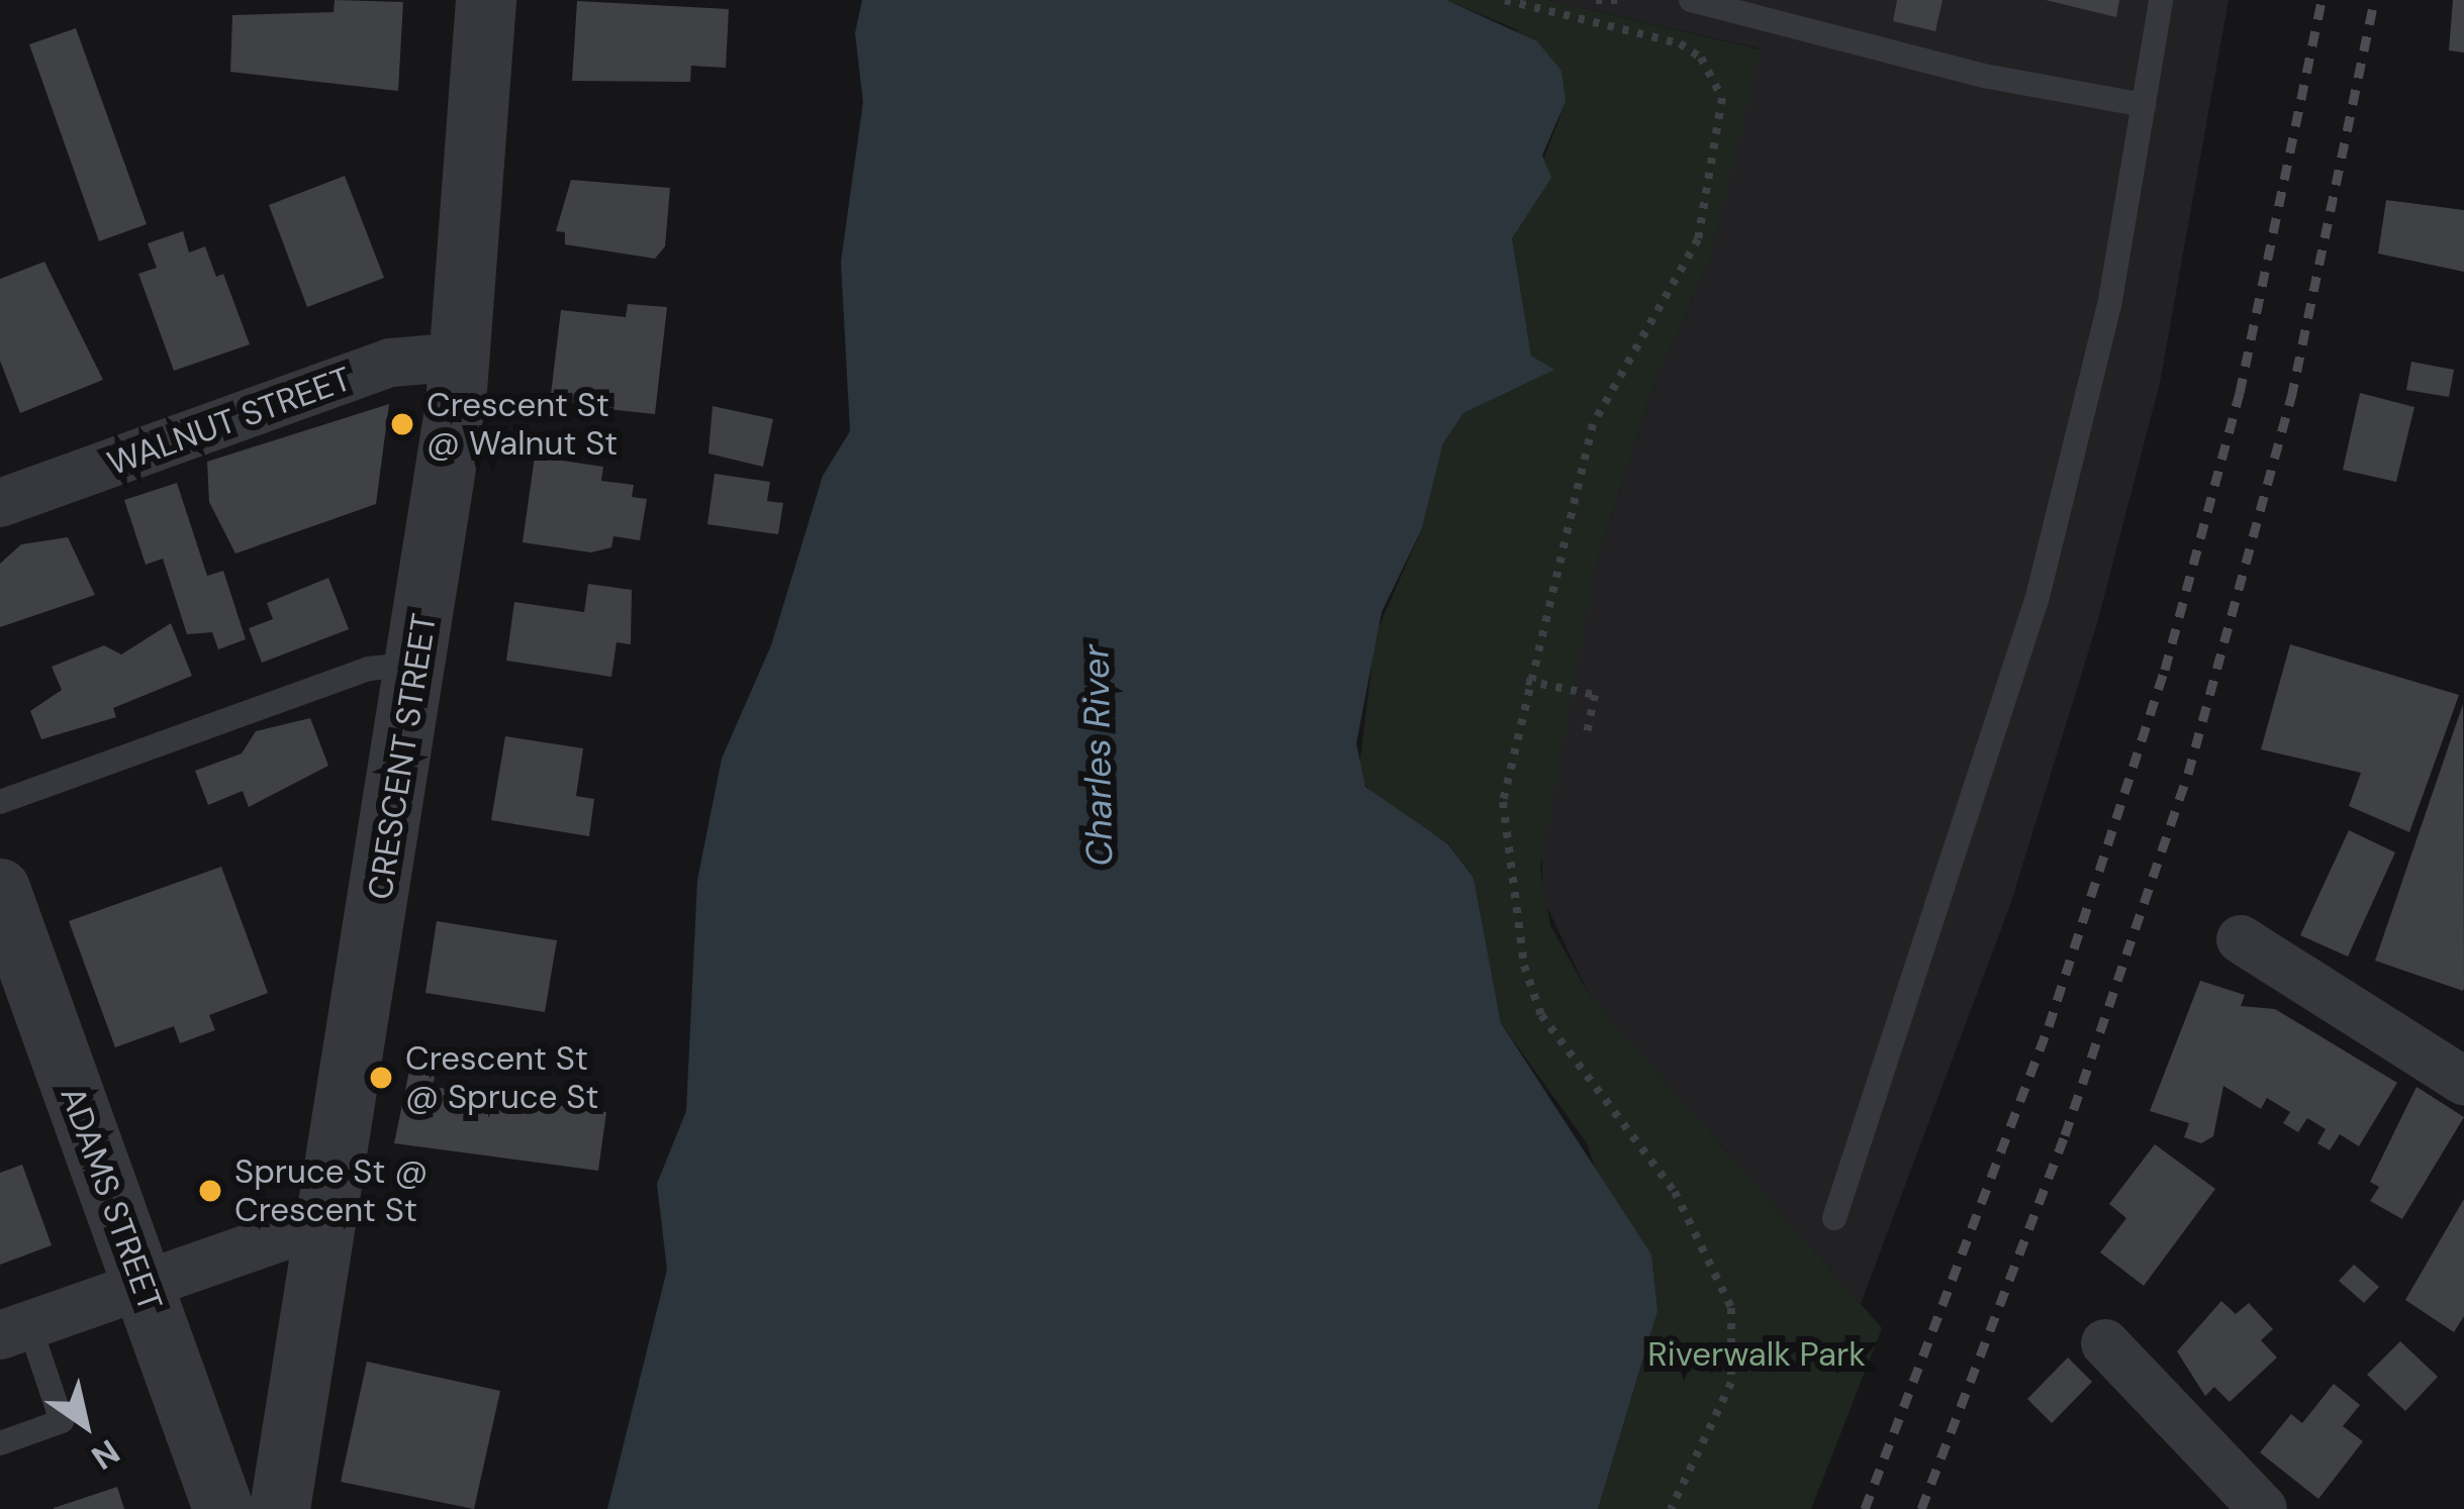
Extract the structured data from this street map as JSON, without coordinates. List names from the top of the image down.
{
  "streets": {
    "street": ["WALNUT STREET", "CRESCENT STREET", "ADAMS STREET"]
  },
  "crossings": [
    ["WALNUT STREET", "CRESCENT STREET"]
  ],
  "water": ["Charles River"],
  "parks": ["Riverwalk Park"],
  "places": ["Crescent St @ Walnut St", "Crescent St @ Spruce St", "Spruce St @ Crescent St"],
  "north": "bottom right"
}
